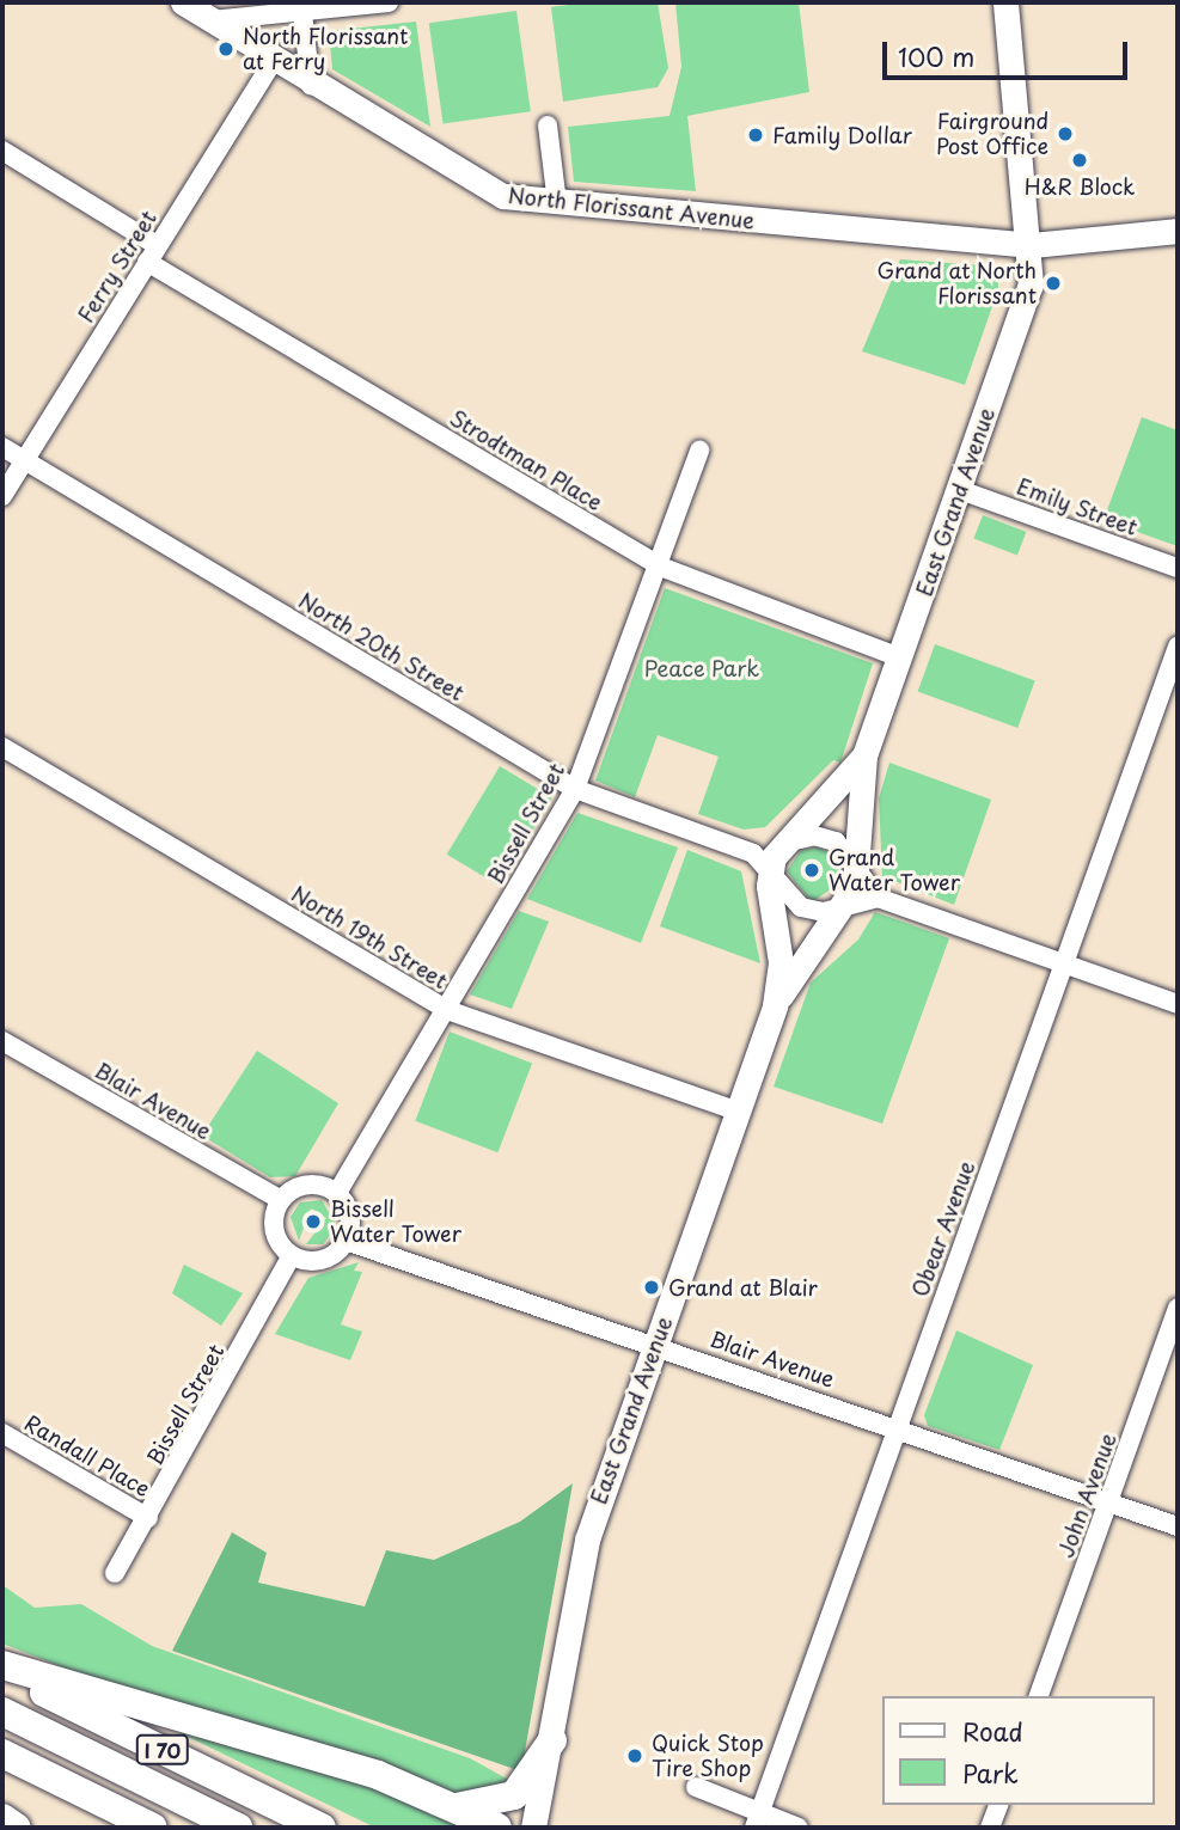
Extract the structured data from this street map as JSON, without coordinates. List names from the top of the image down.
{
  "streets": {
    "highway": ["I 70"],
    "main road": ["North Florissant Avenue", "East Grand Avenue"],
    "street": [
      "Ferry Street",
      "Strodtman Place",
      "Emily Street",
      "North 20th Street",
      "Bissell Street",
      "North 19th Street",
      "Blair Avenue",
      "Obear Avenue",
      "Randall Place",
      "John Avenue"
    ]
  },
  "crossings": [
    ["North Florissant Avenue", "Ferry Street"],
    ["North Florissant Avenue", "East Grand Avenue"],
    ["Ferry Street", "Strodtman Place"],
    ["Ferry Street", "North 20th Street"],
    ["Strodtman Place", "East Grand Avenue"],
    ["Strodtman Place", "Bissell Street"],
    ["East Grand Avenue", "Emily Street"],
    ["East Grand Avenue", "North 20th Street"],
    ["East Grand Avenue", "North 19th Street"],
    ["East Grand Avenue", "Blair Avenue"],
    ["North 20th Street", "Bissell Street"],
    ["Bissell Street", "North 19th Street"],
    ["Bissell Street", "Blair Avenue"],
    ["Bissell Street", "Randall Place"],
    ["Blair Avenue", "Obear Avenue"],
    ["Blair Avenue", "John Avenue"]
  ],
  "parks": ["Peace Park"],
  "places": [
    "North Florissant at Ferry",
    "Fairground Post Office",
    "Family Dollar",
    "H&R Block",
    "Grand at North Florissant",
    "Grand Water Tower",
    "Bissell Water Tower",
    "Grand at Blair",
    "Quick Stop Tire Shop"
  ],
  "legend": ["Road", "Park"],
  "scale_bar": "100 m"
}
